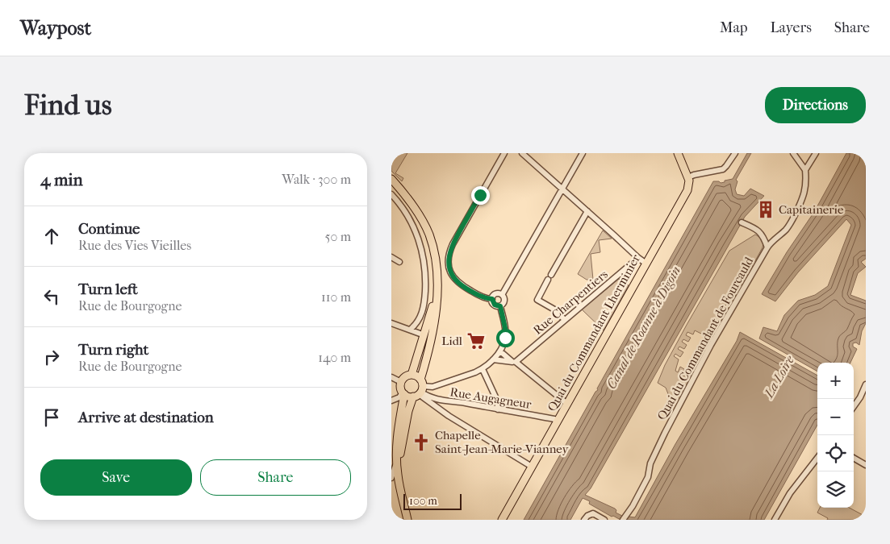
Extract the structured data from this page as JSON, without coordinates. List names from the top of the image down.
{
  "streets": {
    "main road": ["Quai du Commandant Lherminier"],
    "street": ["Rue Charpentiers", "Quai du Commandant de Fourcauld", "Rue Augagneur"]
  },
  "crossings": [
    ["Quai du Commandant Lherminier", "Rue Augagneur"]
  ],
  "water": ["Canal de Roanne à Digoin", "La Loire"],
  "places": {
    "building": ["Capitainerie"],
    "supermarket": ["Lidl"],
    "church": ["Chapelle Saint-Jean-Marie-Vianney"]
  },
  "scale_bar": "100 m",
  "page": {
    "header": "Waypost",
    "nav": ["Map", "Layers", "Share"],
    "buttons": [
      "Directions",
      ["Save", "Share"]
    ],
    "title": "Find us",
    "heading": ["4 min", "Walk · 300 m"],
    "list": [
      ["Continue", "Rue des Vies Vieilles", "50 m"],
      ["Turn left", "Rue de Bourgogne", "110 m"],
      ["Turn right", "Rue de Bourgogne", "140 m"],
      "Arrive at destination"
    ],
    "map_buttons": ["+", "−"],
    "scale": "100 m"
  }
}
